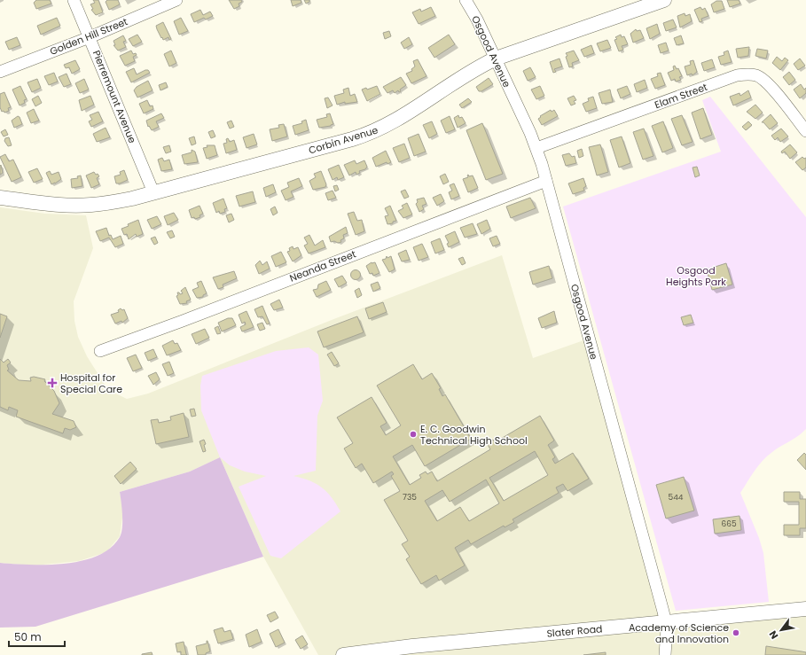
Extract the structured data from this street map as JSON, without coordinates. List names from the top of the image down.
{
  "streets": {
    "main road": ["Corbin Avenue", "Slater Road"],
    "street": [
      "Golden Hill Street",
      "Osgood Avenue",
      "Elam Street",
      "Pierremount Avenue",
      "Neanda Street"
    ]
  },
  "crossings": [
    ["Golden Hill Street", "Pierremount Avenue"],
    ["Osgood Avenue", "Elam Street"],
    ["Osgood Avenue", "Corbin Avenue"],
    ["Osgood Avenue", "Neanda Street"],
    ["Osgood Avenue", "Slater Road"],
    ["Pierremount Avenue", "Corbin Avenue"]
  ],
  "parks": ["Osgood Heights Park"],
  "places": {
    "health": ["Hospital for Special Care"],
    "other": ["E. C. Goodwin Technical High School", "Academy of Science and Innovation"]
  },
  "house_numbers": ["735", "544", "665"],
  "scale_bar": "50 m",
  "north": "bottom left"
}
